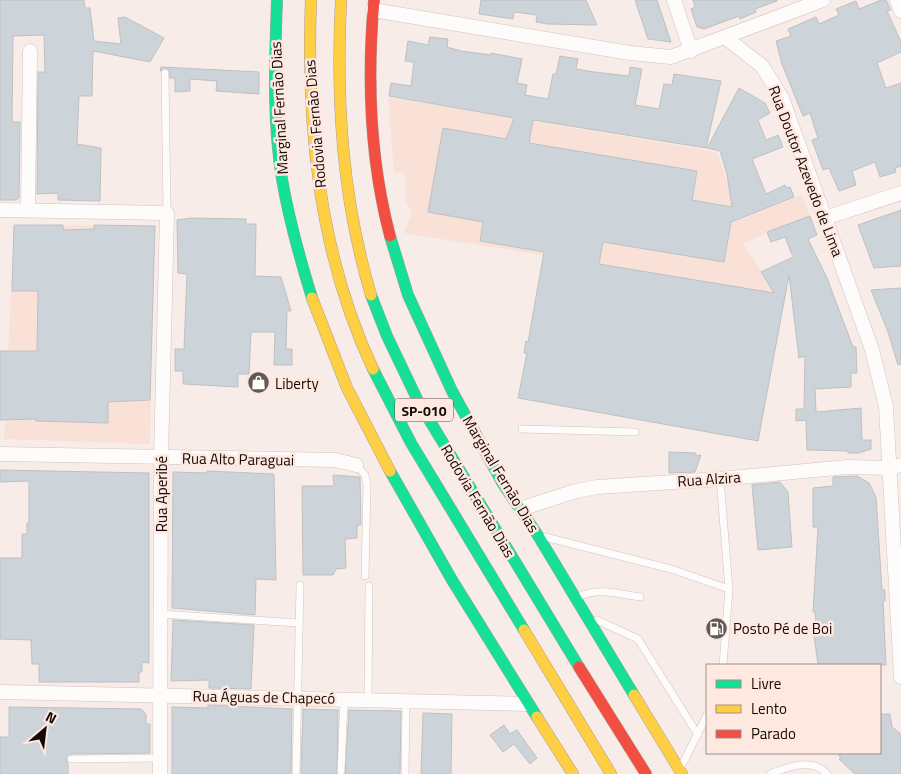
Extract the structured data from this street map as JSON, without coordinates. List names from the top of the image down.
{
  "streets": {
    "highway": ["Marginal Fernão Dias", "Rodovia Fernão Dias", "SP-010"],
    "street": [
      "Rua Doutor Azevedo de Lima",
      "Rua Alto Paraguai",
      "Rua Alzira",
      "Rua Aperibé",
      "Rua Águas de Chapecó"
    ]
  },
  "crossings": [
    ["Marginal Fernão Dias", "Rua Alzira"],
    ["Marginal Fernão Dias", "Rua Águas de Chapecó"],
    ["Rua Doutor Azevedo de Lima", "Rua Alzira"],
    ["Rua Alto Paraguai", "Rua Aperibé"],
    ["Rua Aperibé", "Rua Águas de Chapecó"]
  ],
  "places": {
    "shop": ["Liberty"],
    "fuel station": ["Posto Pé de Boi"]
  },
  "legend": ["Livre", "Lento", "Parado"],
  "north": "top right"
}
